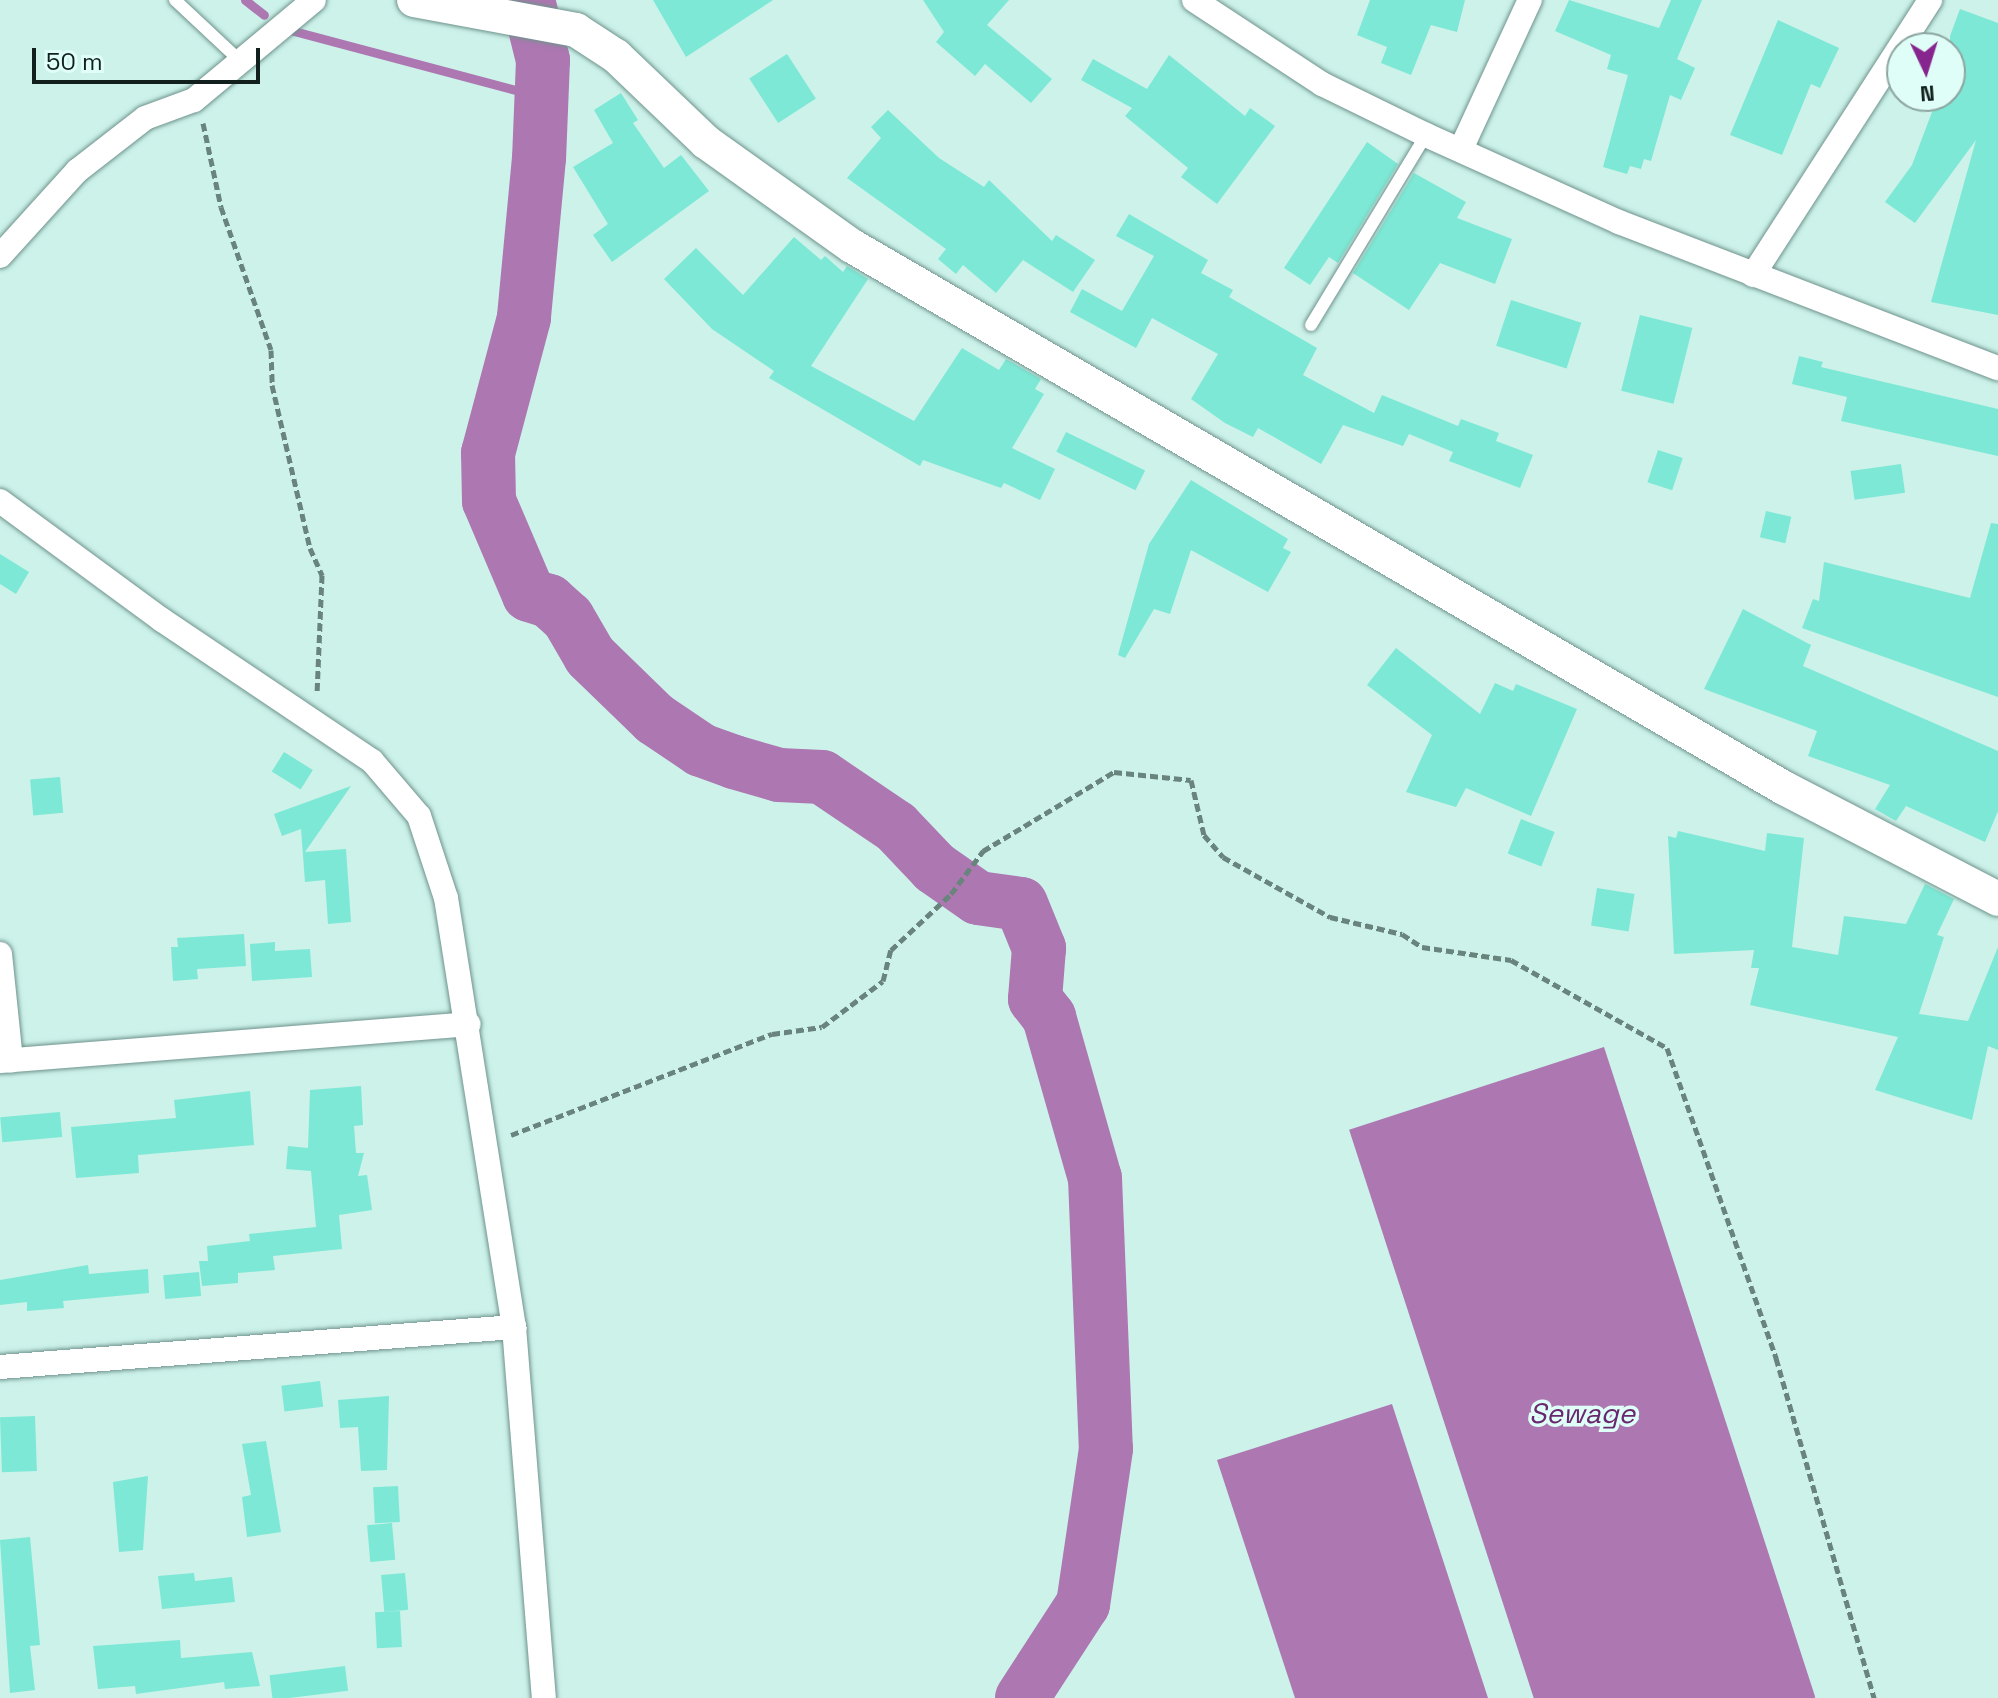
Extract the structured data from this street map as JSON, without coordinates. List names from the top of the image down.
{
  "water": ["Sewage"],
  "scale_bar": "50 m",
  "north": "bottom"
}
